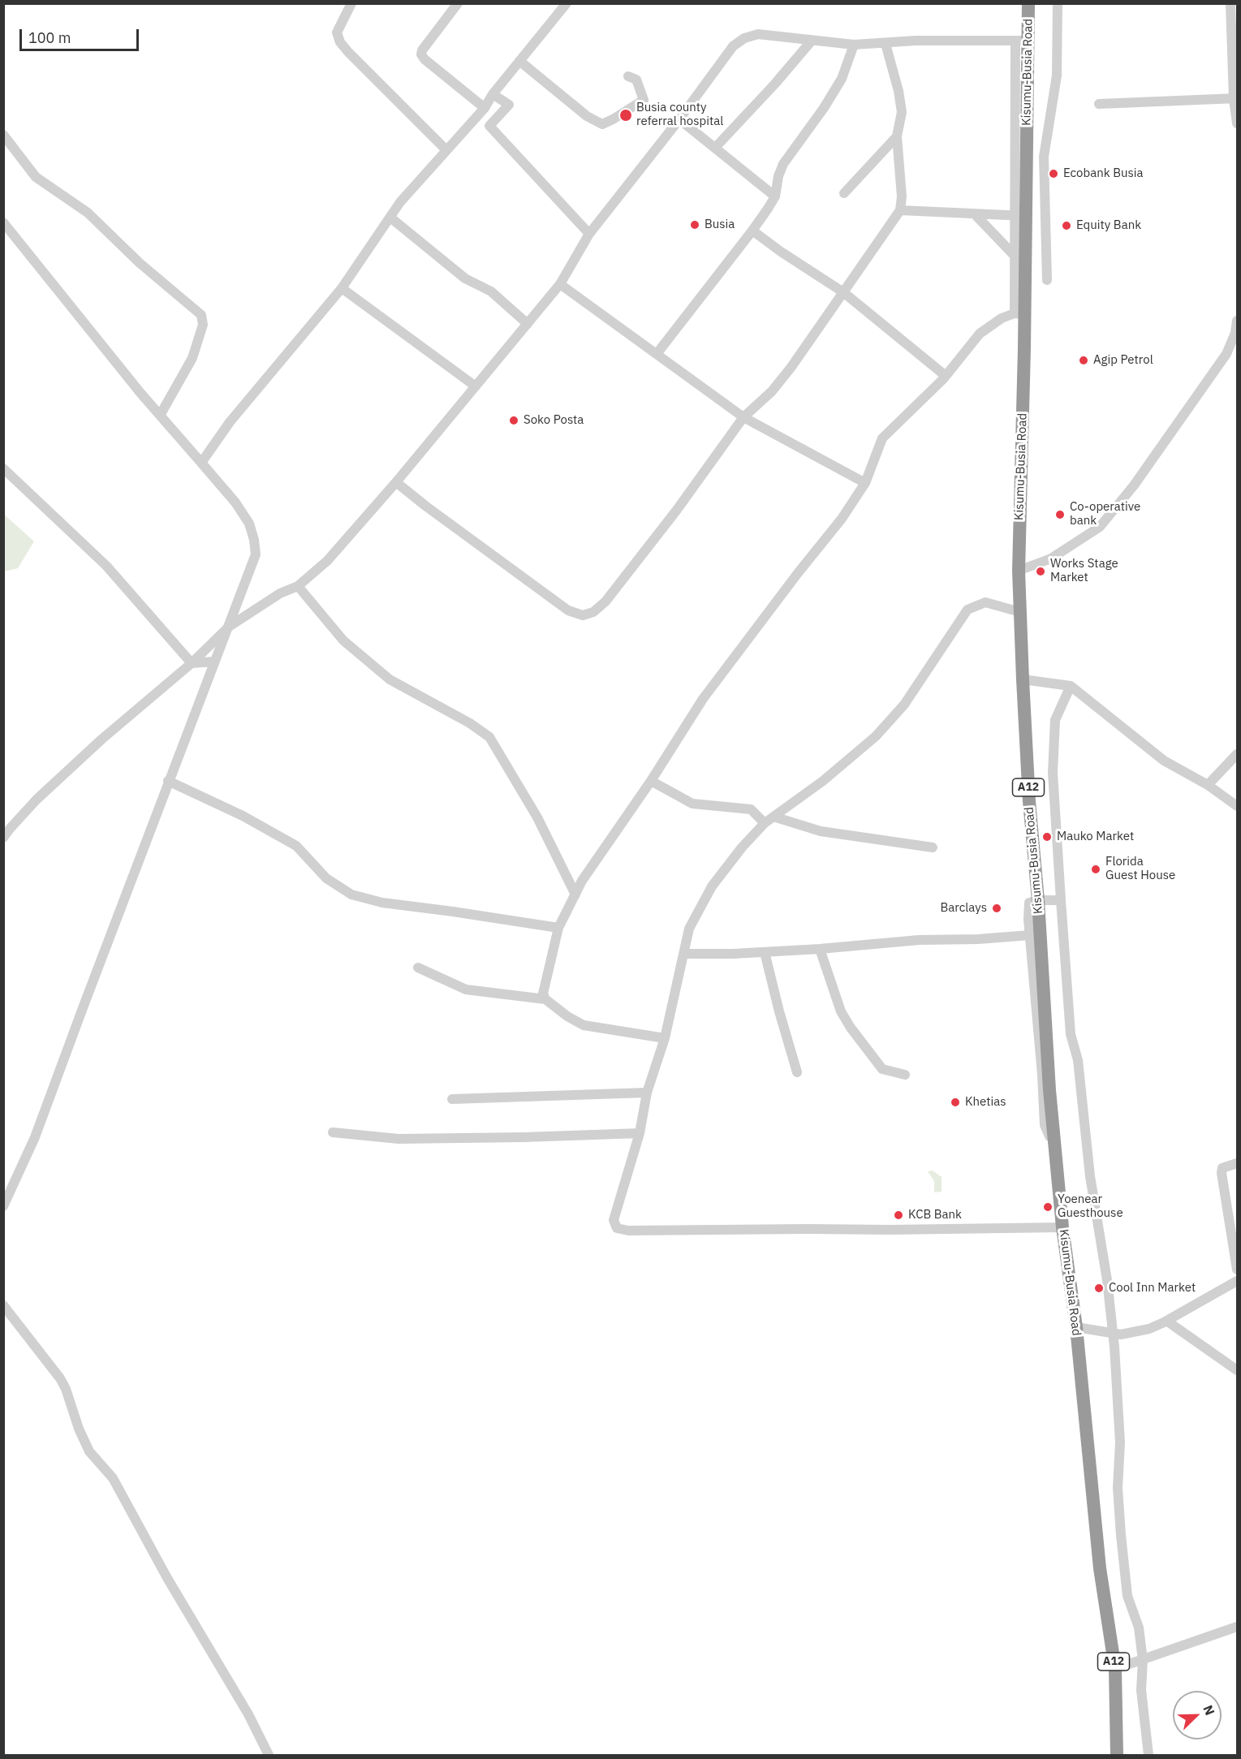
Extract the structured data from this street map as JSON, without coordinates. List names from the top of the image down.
{
  "streets": {
    "highway": ["Kisumu-Busia Road", "A12"]
  },
  "crossings": [
    ["Kisumu-Busia Road", "A12"]
  ],
  "places": [
    "Busia county referral hospital",
    "Ecobank Busia",
    "Busia",
    "Equity Bank",
    "Agip Petrol",
    "Soko Posta",
    "Co-operative bank",
    "Works Stage Market",
    "Mauko Market",
    "Florida Guest House",
    "Barclays",
    "Khetias",
    "Yoenear Guesthouse",
    "KCB Bank",
    "Cool Inn Market"
  ],
  "scale_bar": "100 m",
  "north": "top right"
}
